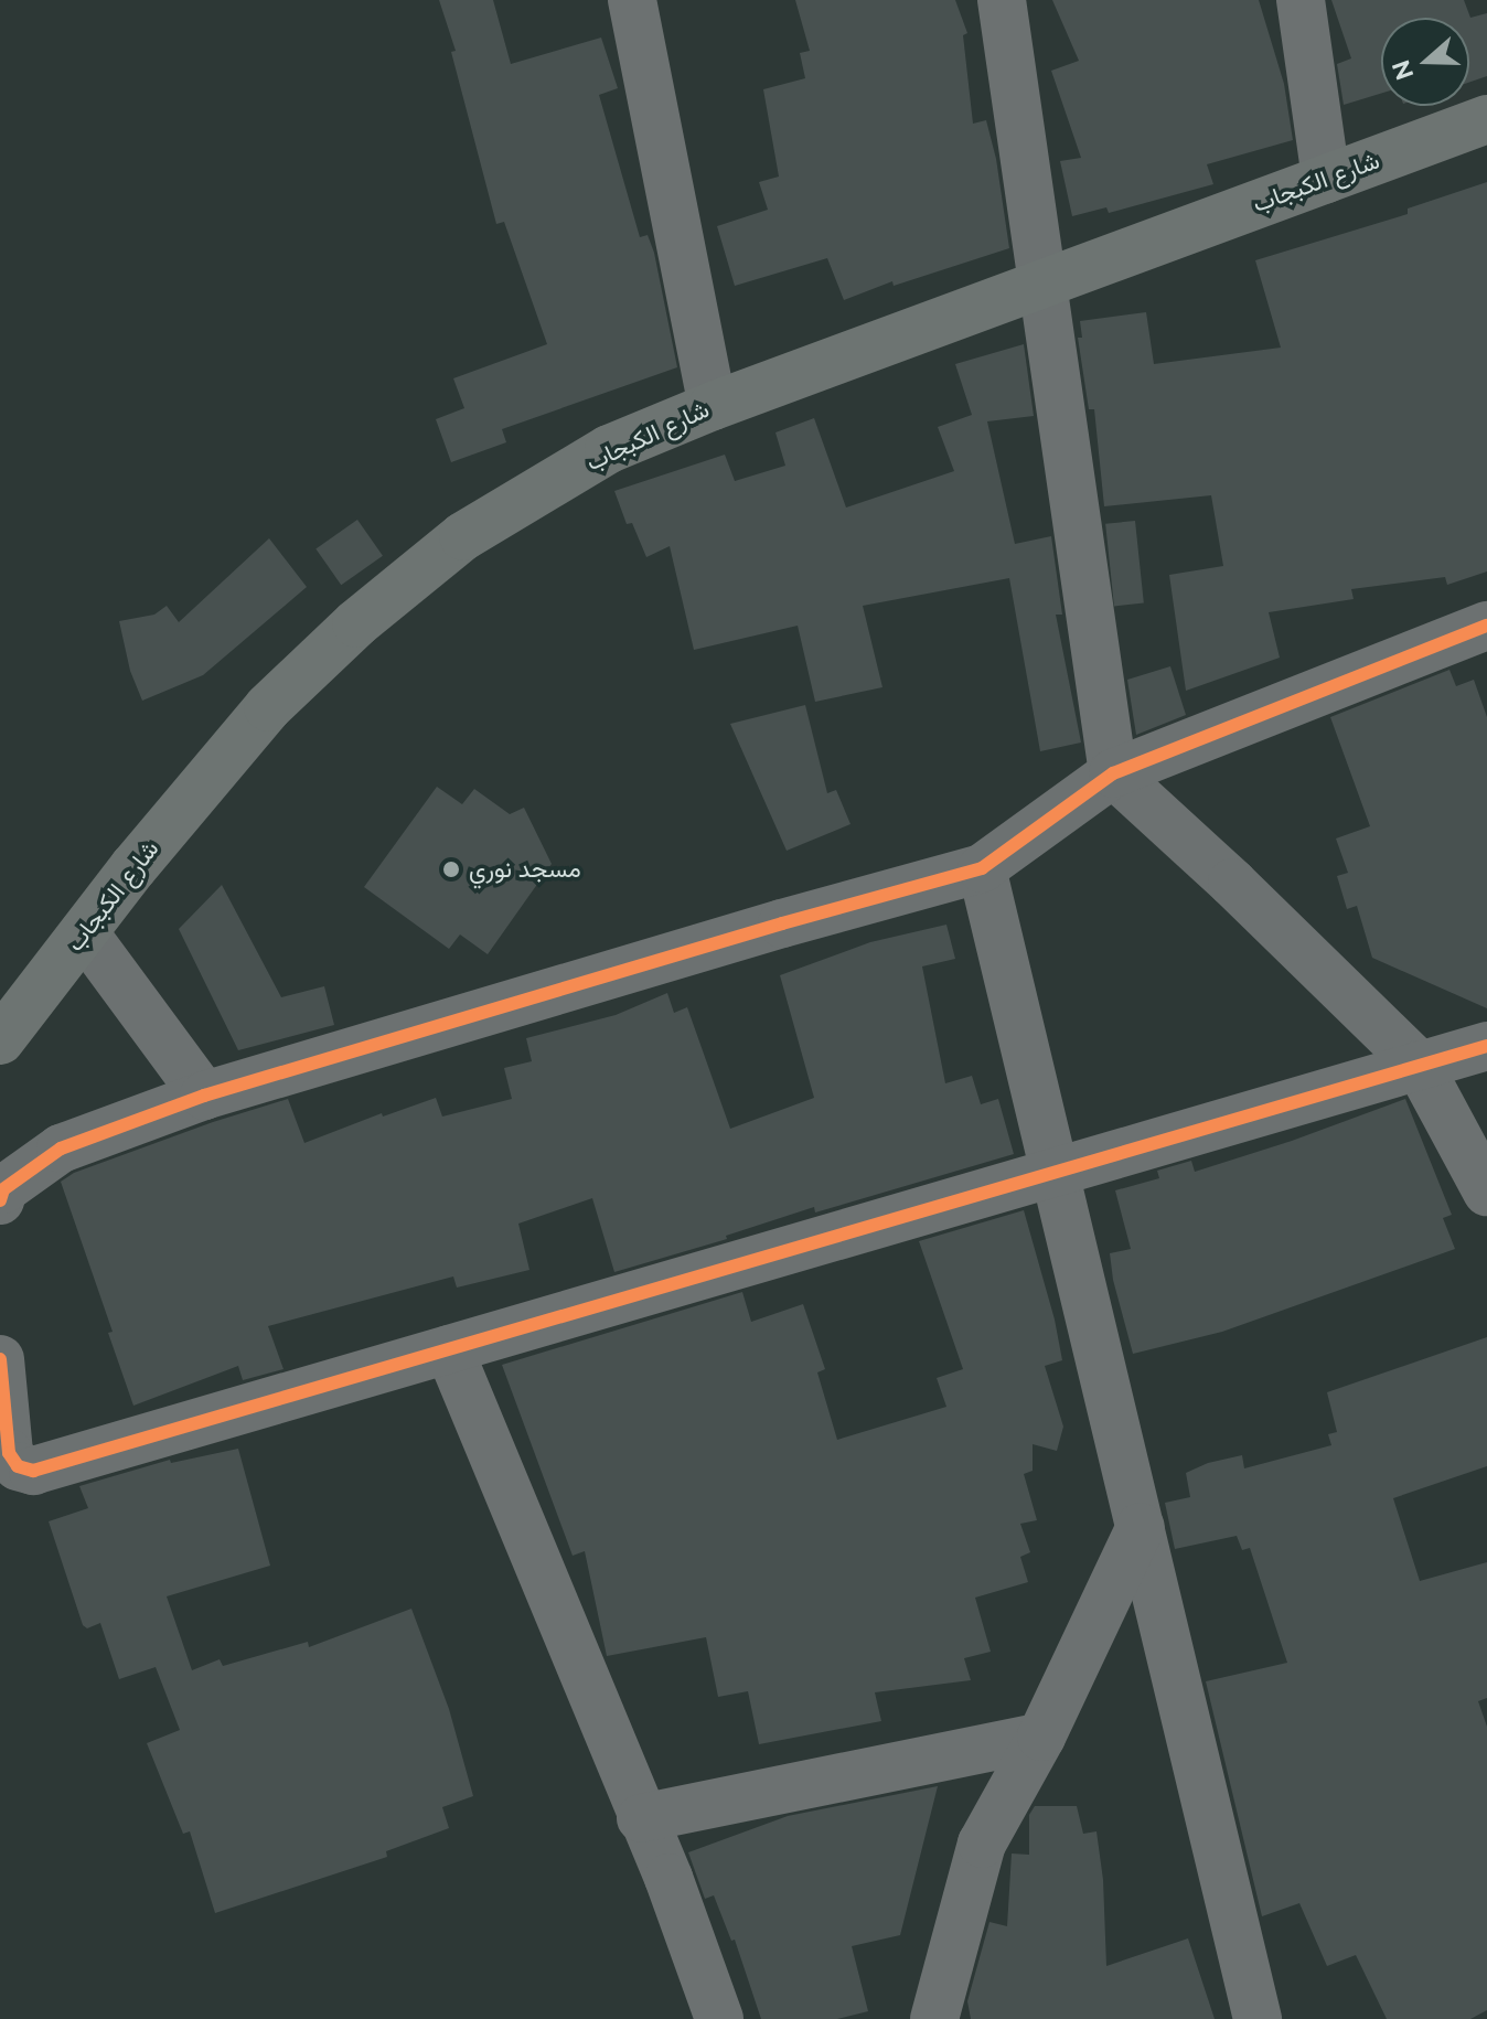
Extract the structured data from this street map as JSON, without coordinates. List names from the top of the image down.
{
  "streets": {
    "main road": ["شارع الكبجاب"]
  },
  "places": ["مسجد نوري"],
  "north": "left"
}
